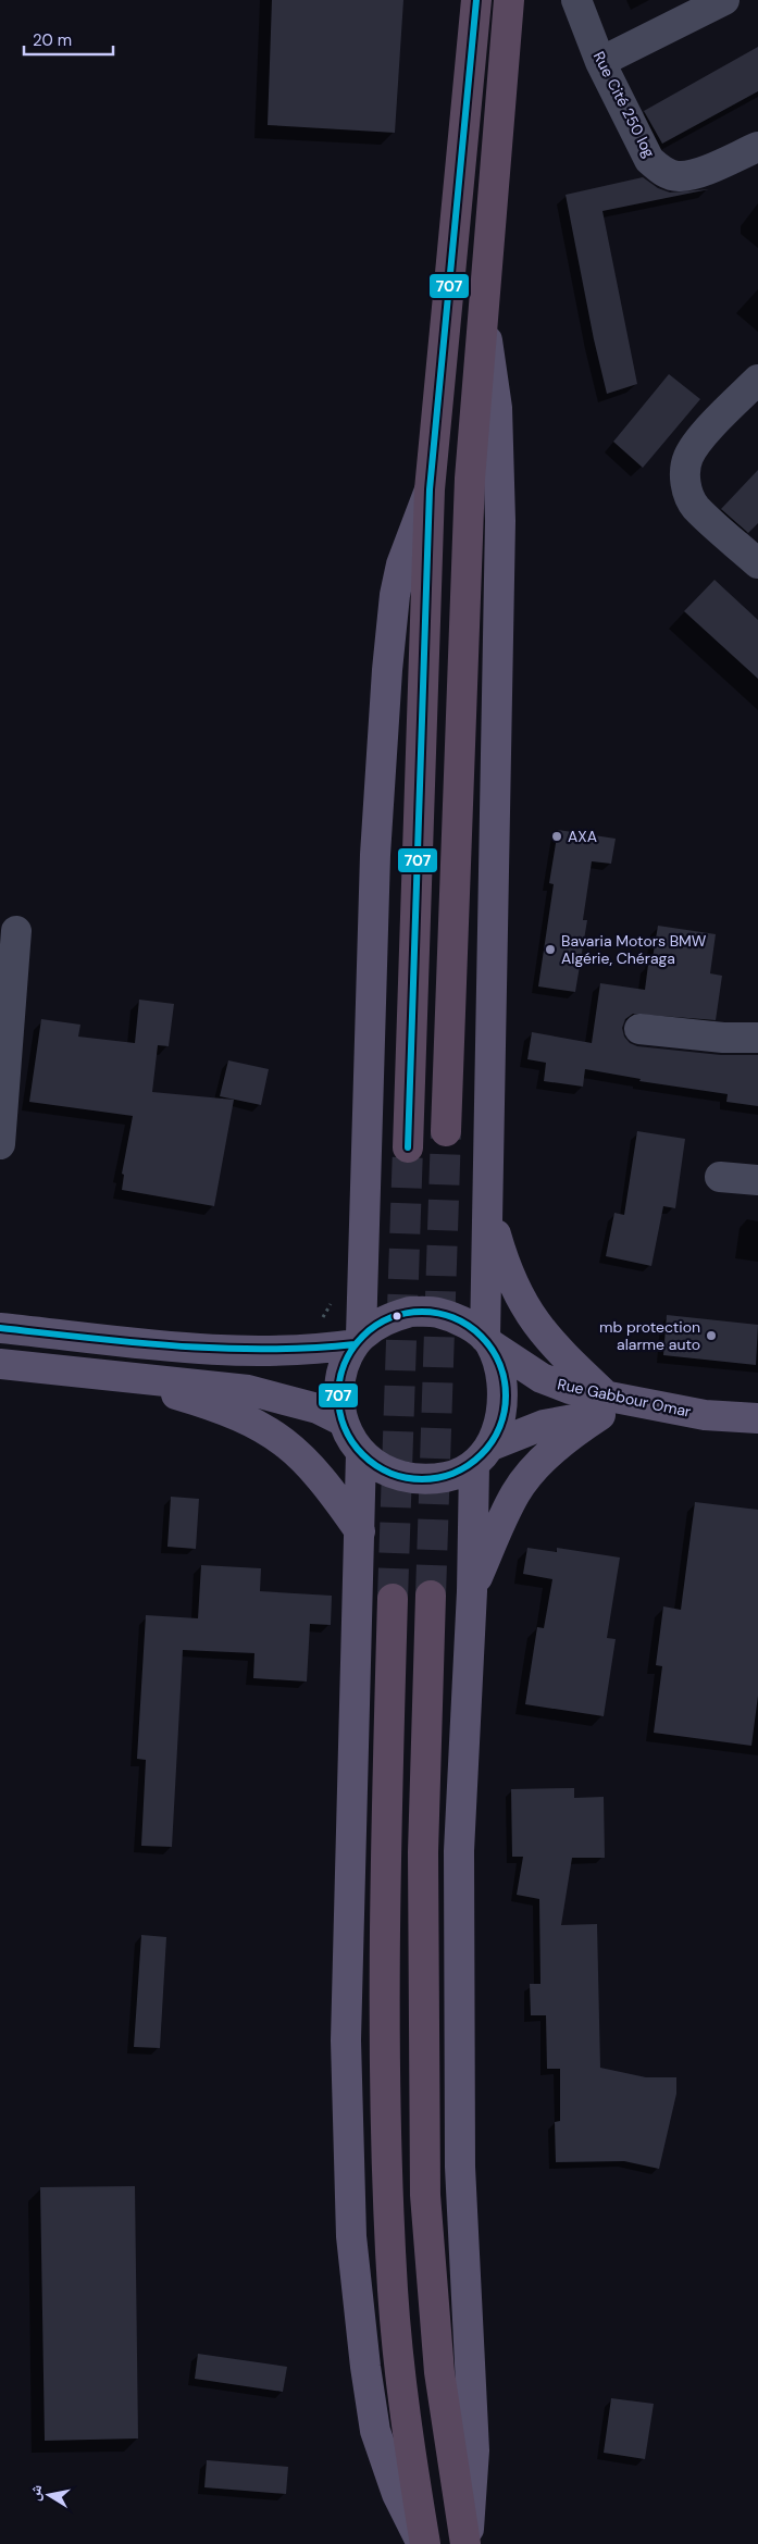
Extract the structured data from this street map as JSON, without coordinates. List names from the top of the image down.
{
  "streets": {
    "main road": ["Rue Gabbour Omar"],
    "street": ["Rue Cité 250 log"]
  },
  "places": ["AXA", "Bavaria Motors BMW Algérie, Chéraga", "mb protection alarme auto"],
  "lines": ["transit line 707"],
  "scale_bar": "20 m",
  "north": "left"
}
